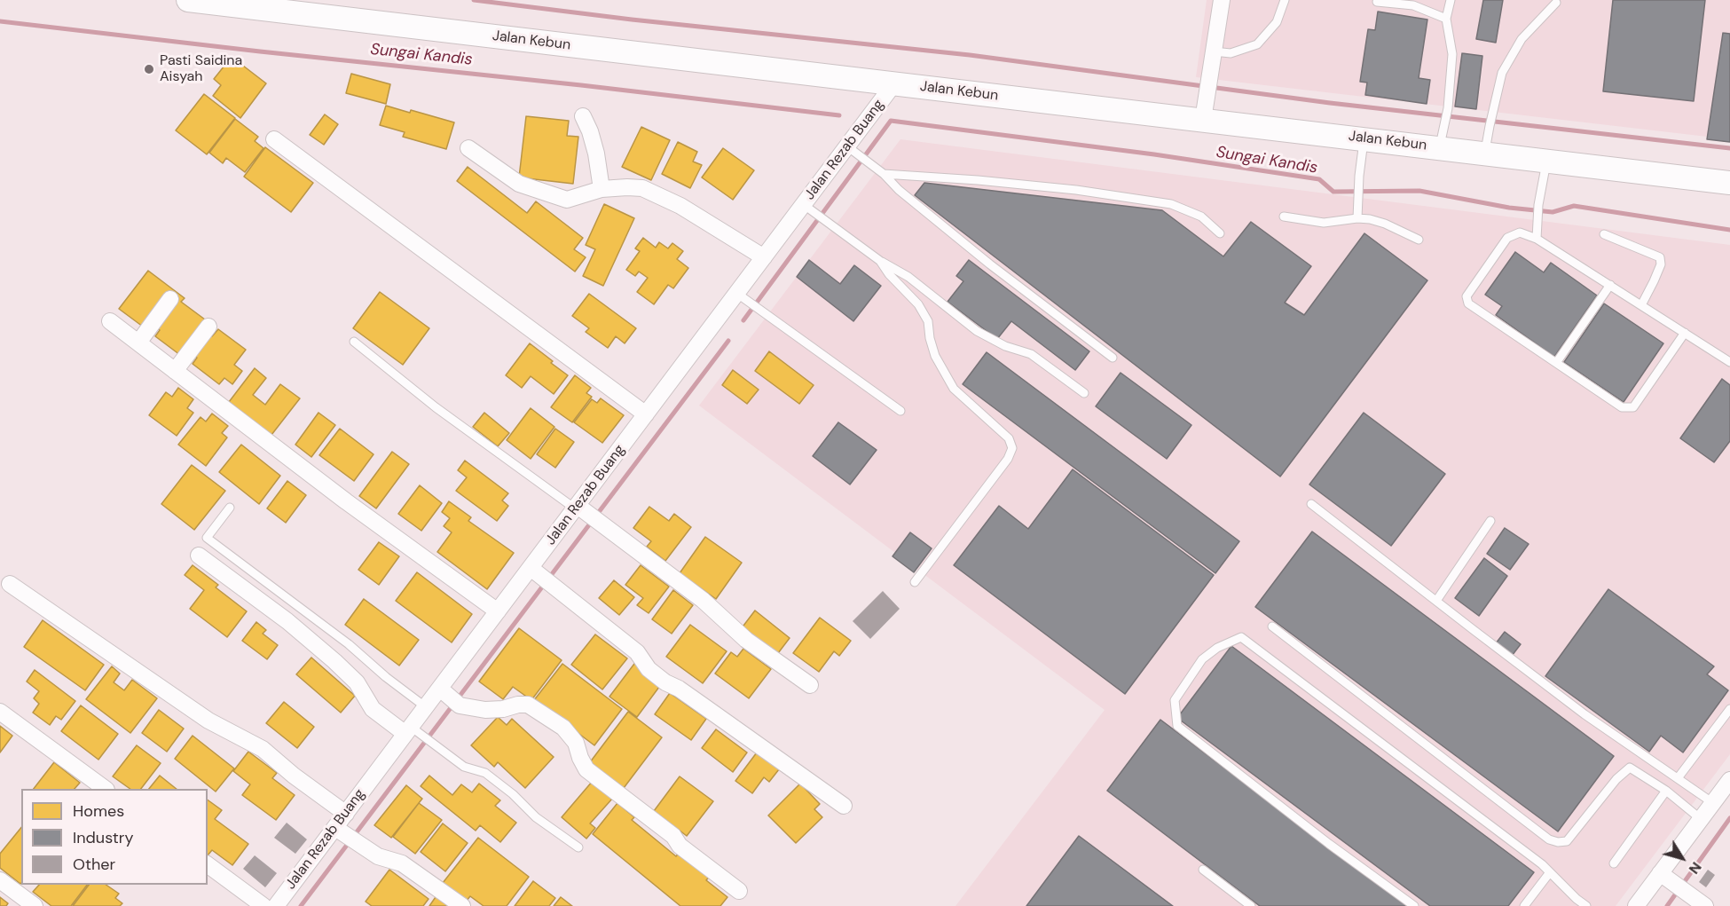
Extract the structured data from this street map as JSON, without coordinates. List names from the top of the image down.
{
  "streets": {
    "main road": ["Jalan Kebun"],
    "street": ["Jalan Rezab Buang"]
  },
  "crossings": [
    ["Jalan Kebun", "Jalan Rezab Buang"]
  ],
  "water": ["Sungai Kandis"],
  "places": ["Pasti Saidina Aisyah"],
  "legend": ["Homes", "Industry", "Other"],
  "north": "bottom right"
}
